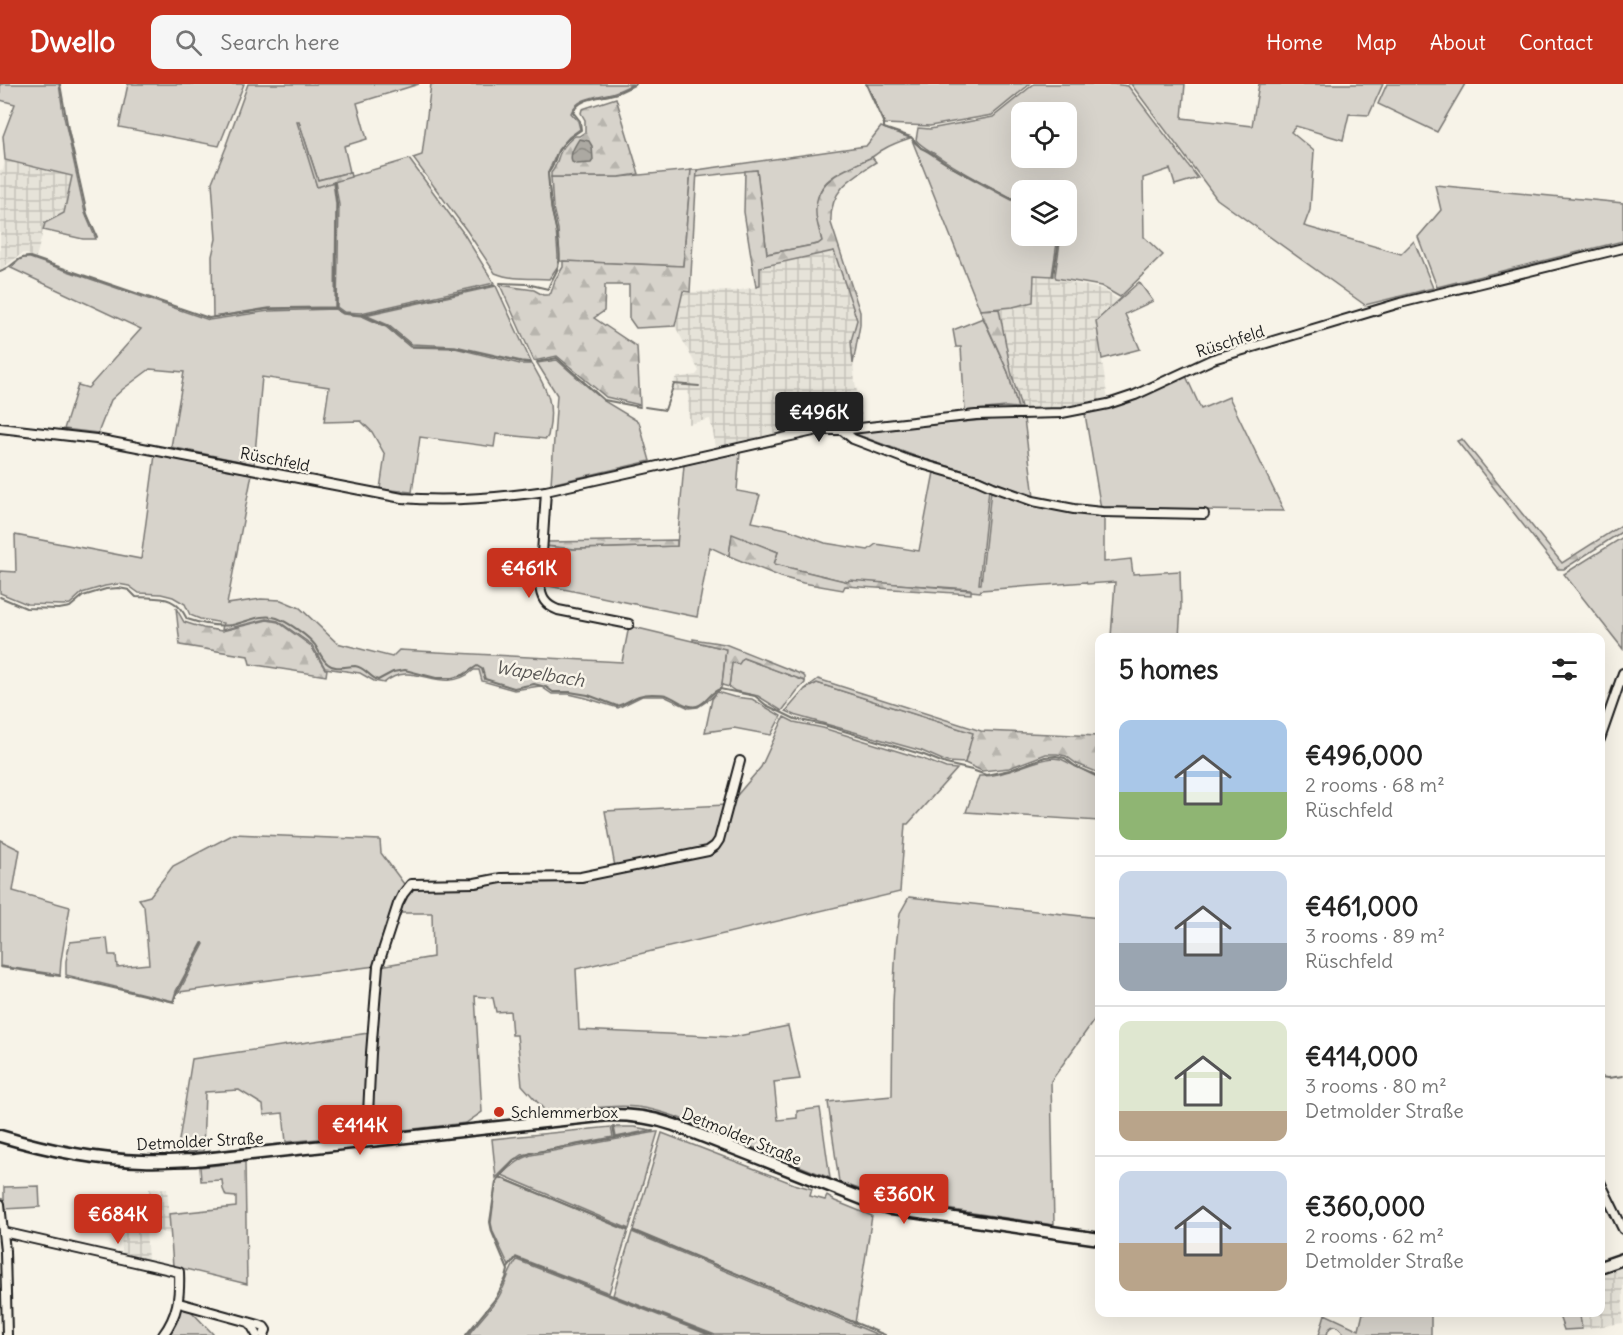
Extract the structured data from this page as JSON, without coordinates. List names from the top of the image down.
{
  "streets": {
    "main road": ["Detmolder Straße"],
    "street": ["Rüschfeld"]
  },
  "water": ["Wapelbach"],
  "places": ["Schlemmerbox"],
  "page": {
    "header": "Dwello",
    "search": "Search here",
    "nav": [
      "Home",
      "Map",
      "About",
      "Contact"
    ],
    "price": [
      "€496K",
      "€461K",
      "€414K",
      "€360K",
      "€684K"
    ],
    "heading": "5 homes",
    "list": [
      {
        "name": "€496,000",
        "note": "2 rooms · 68 m² · Rüschfeld"
      },
      {
        "name": "€461,000",
        "note": "3 rooms · 89 m² · Rüschfeld"
      },
      {
        "name": "€414,000",
        "note": "3 rooms · 80 m² · Detmolder Straße"
      },
      {
        "name": "€360,000",
        "note": "2 rooms · 62 m² · Detmolder Straße"
      }
    ]
  }
}
